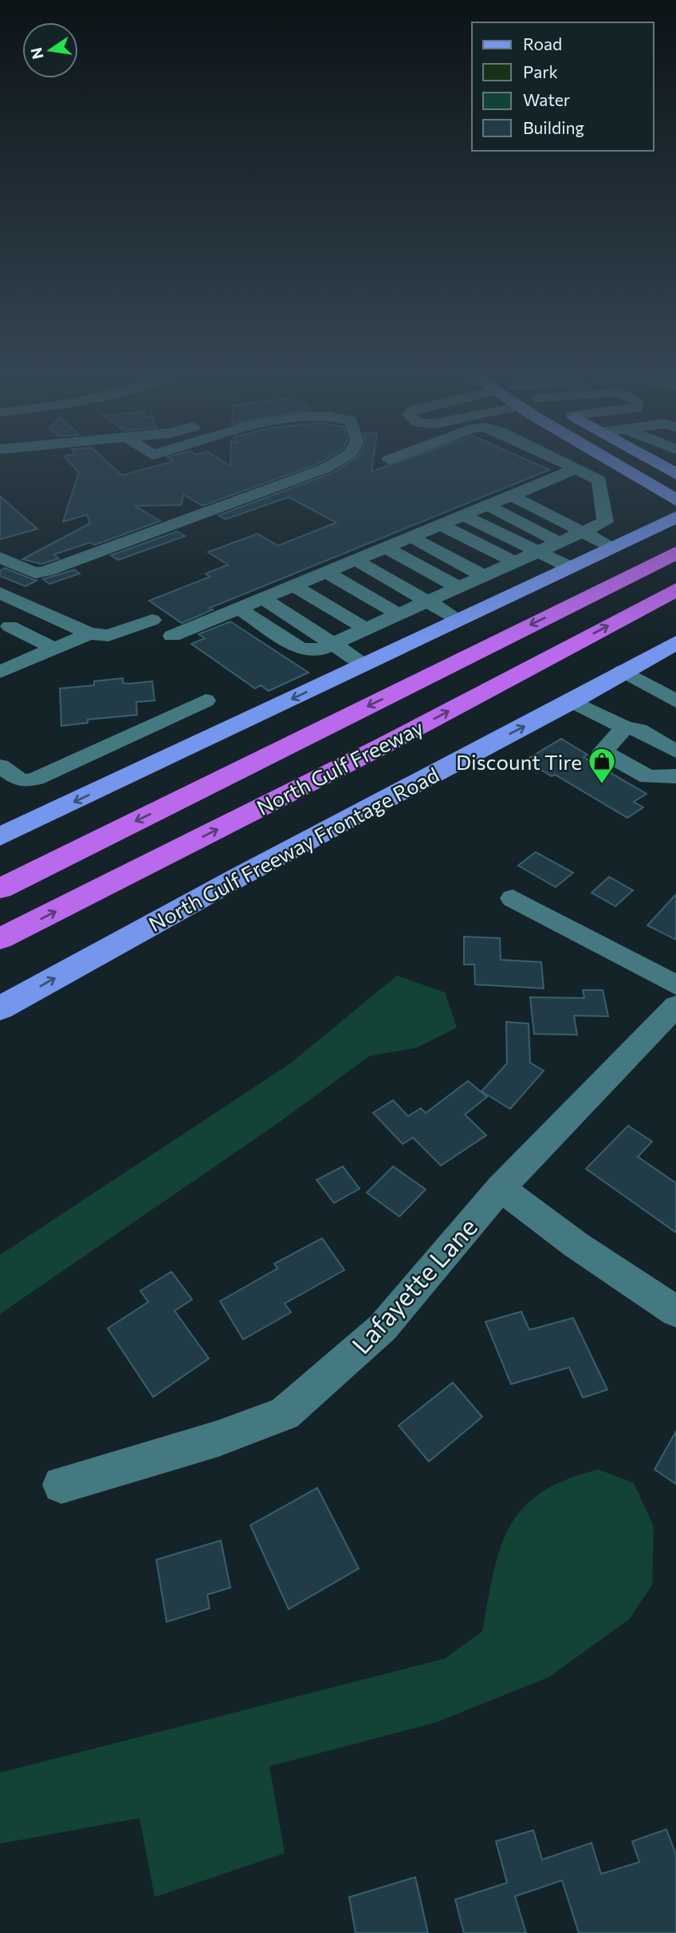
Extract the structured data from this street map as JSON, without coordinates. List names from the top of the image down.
{
  "streets": {
    "highway": ["North Gulf Freeway"],
    "main road": ["North Gulf Freeway Frontage Road"],
    "street": ["Lafayette Lane"]
  },
  "places": {
    "shop": ["Discount Tire"]
  },
  "legend": [
    "Road",
    "Park",
    "Water",
    "Building"
  ],
  "north": "left"
}
